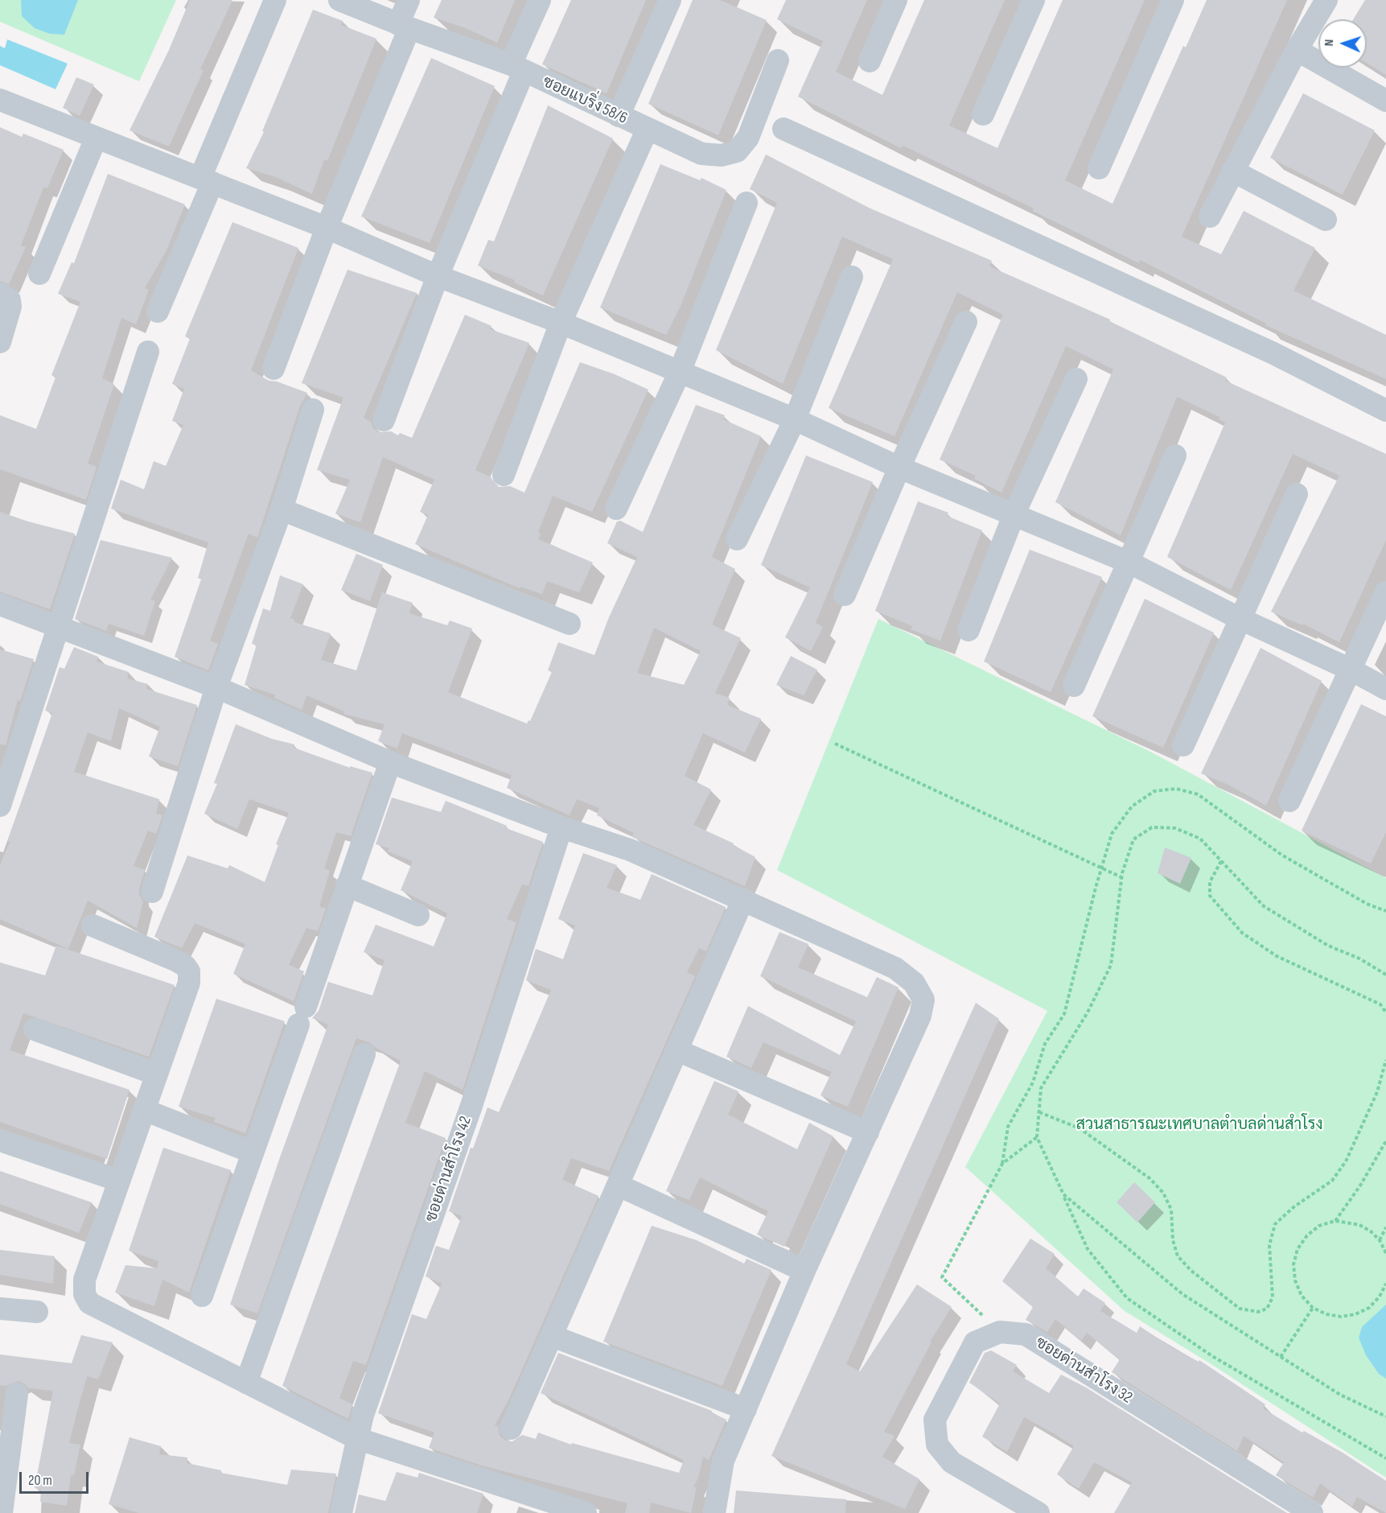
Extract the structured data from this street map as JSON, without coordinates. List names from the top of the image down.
{
  "streets": {
    "street": ["ซอยแบริ่ง 58/6", "ซอยด่านสำโรง 42", "ซอยด่านสำโรง 32"]
  },
  "parks": ["สวนสาธารณะเทศบาลตำบลด่านสำโรง"],
  "scale_bar": "20 m",
  "north": "left"
}
